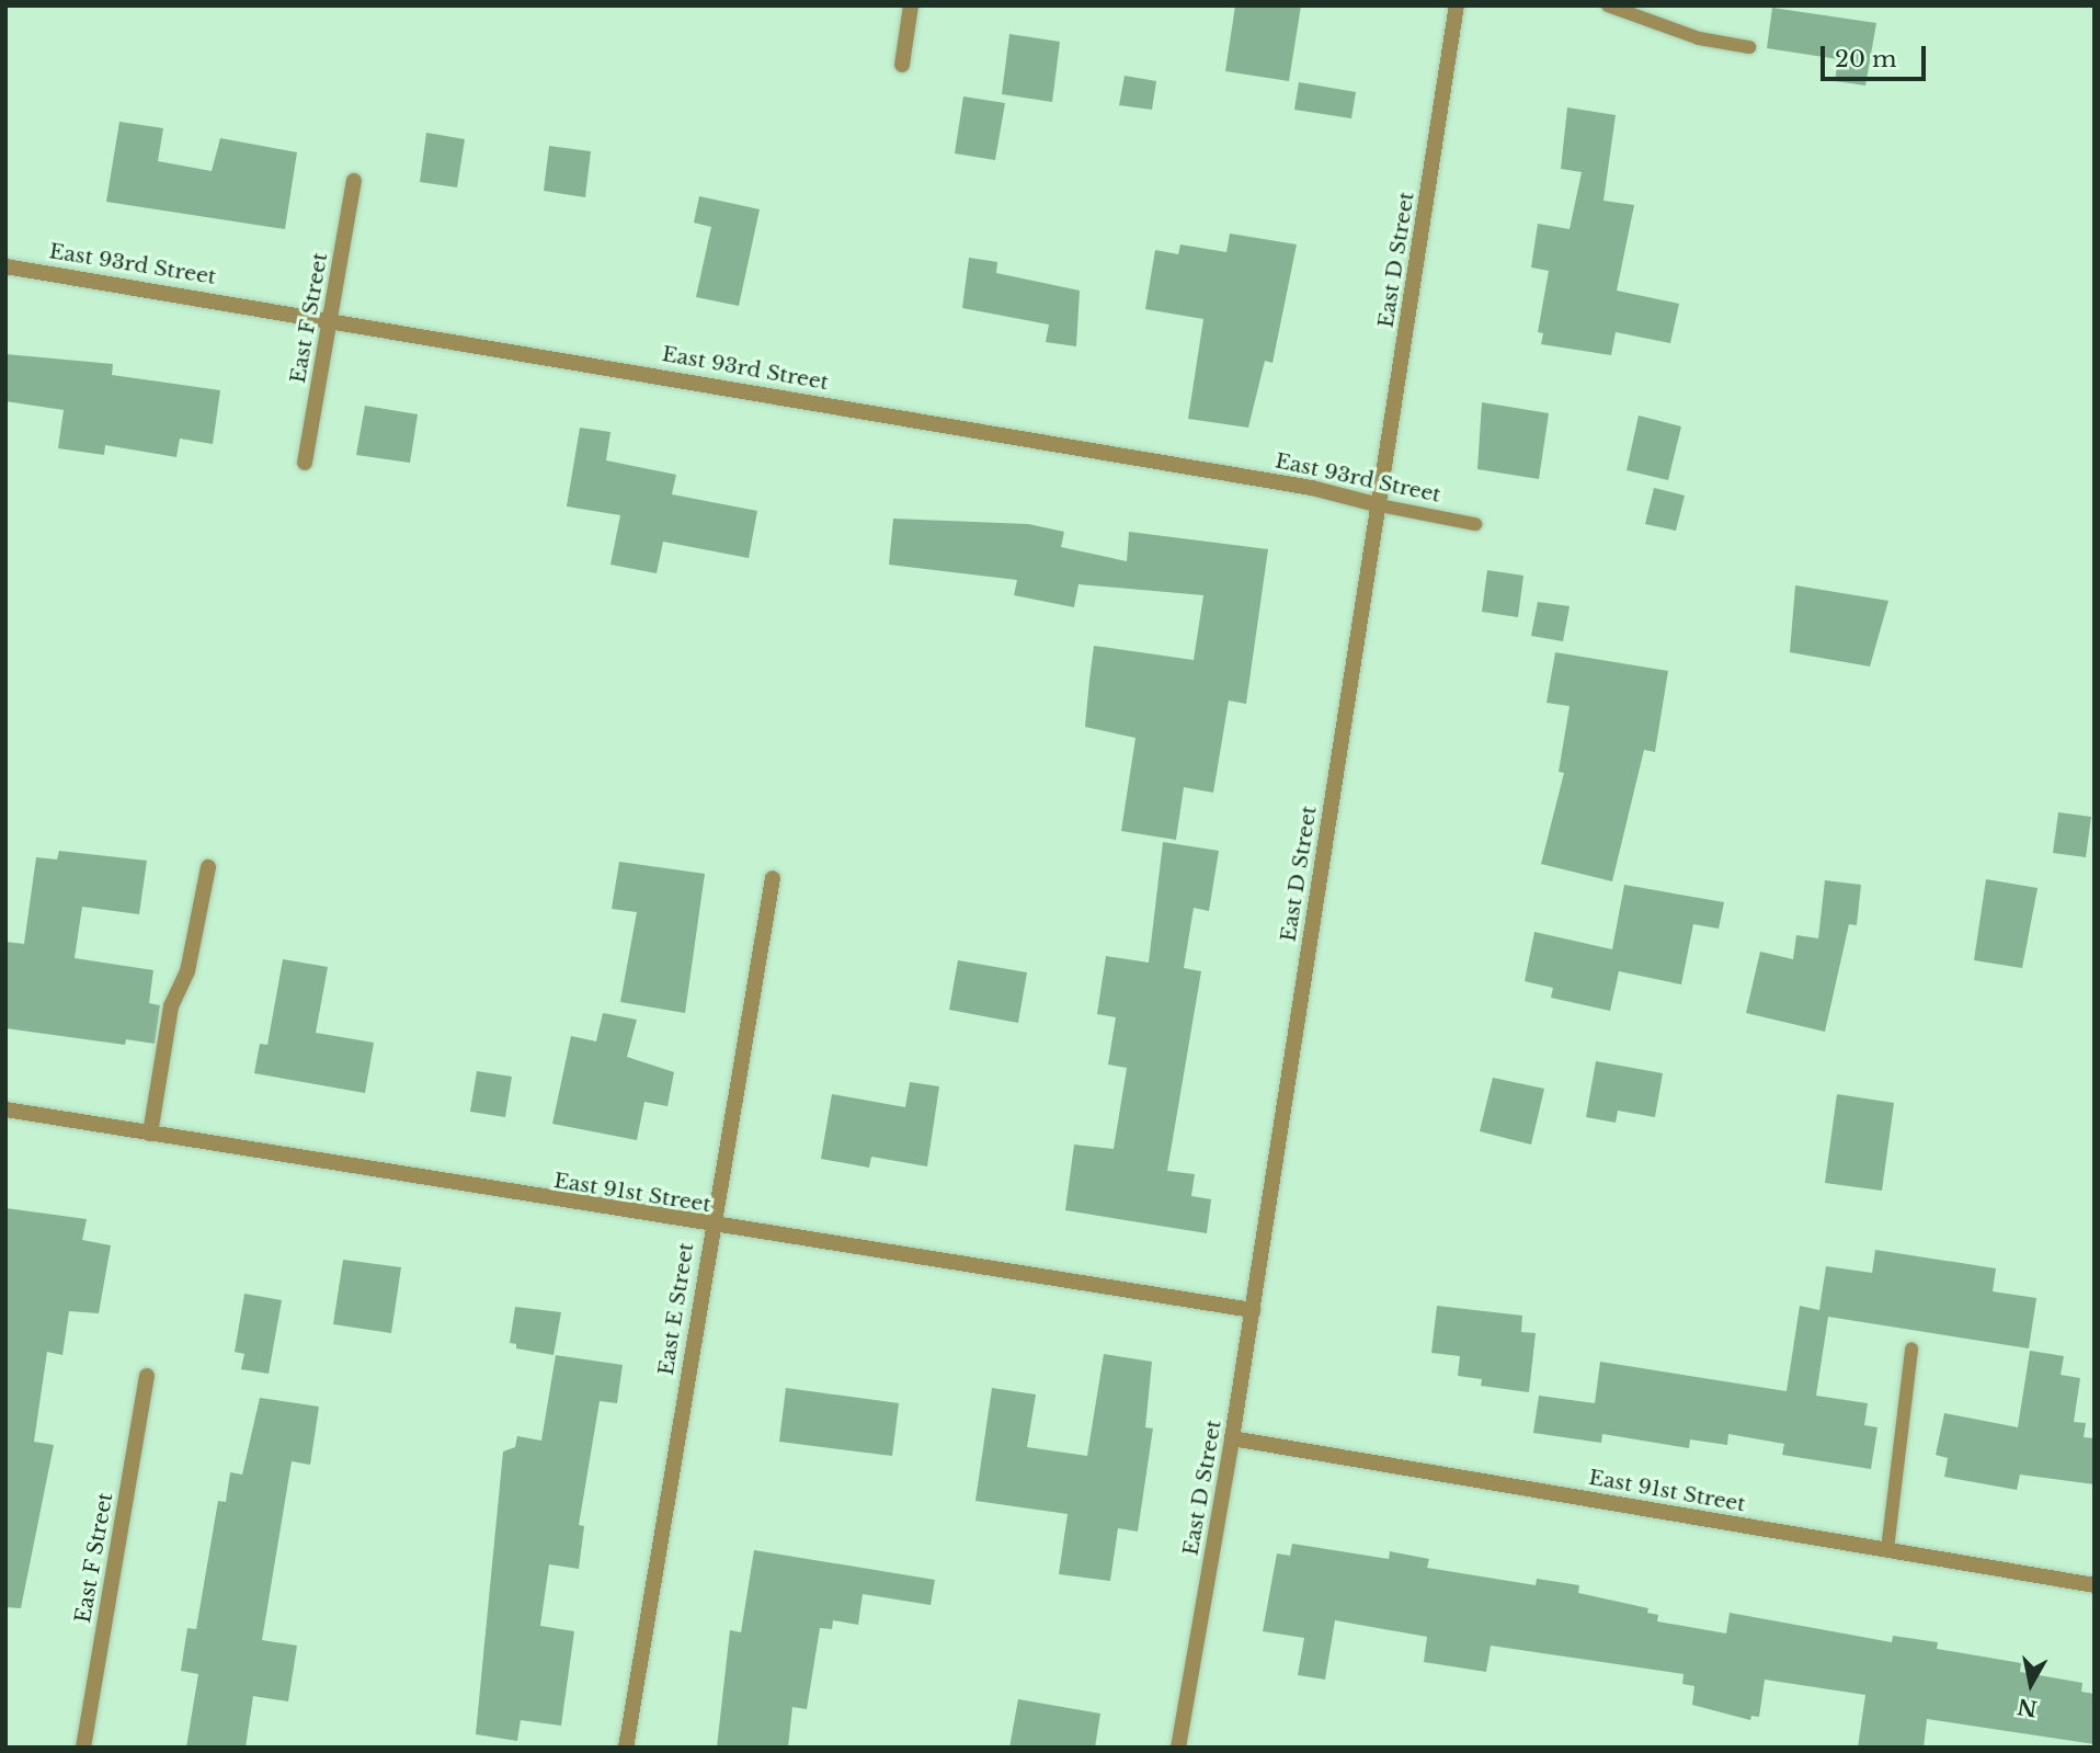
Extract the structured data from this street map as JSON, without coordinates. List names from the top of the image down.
{
  "streets": {
    "street": [
      "East D Street",
      "East 93rd Street",
      "East F Street",
      "East 91st Street",
      "East E Street"
    ]
  },
  "crossings": [
    ["East D Street", "East 93rd Street"],
    ["East D Street", "East 91st Street"],
    ["East 93rd Street", "East F Street"],
    ["East 91st Street", "East E Street"]
  ],
  "scale_bar": "20 m",
  "north": "bottom"
}
